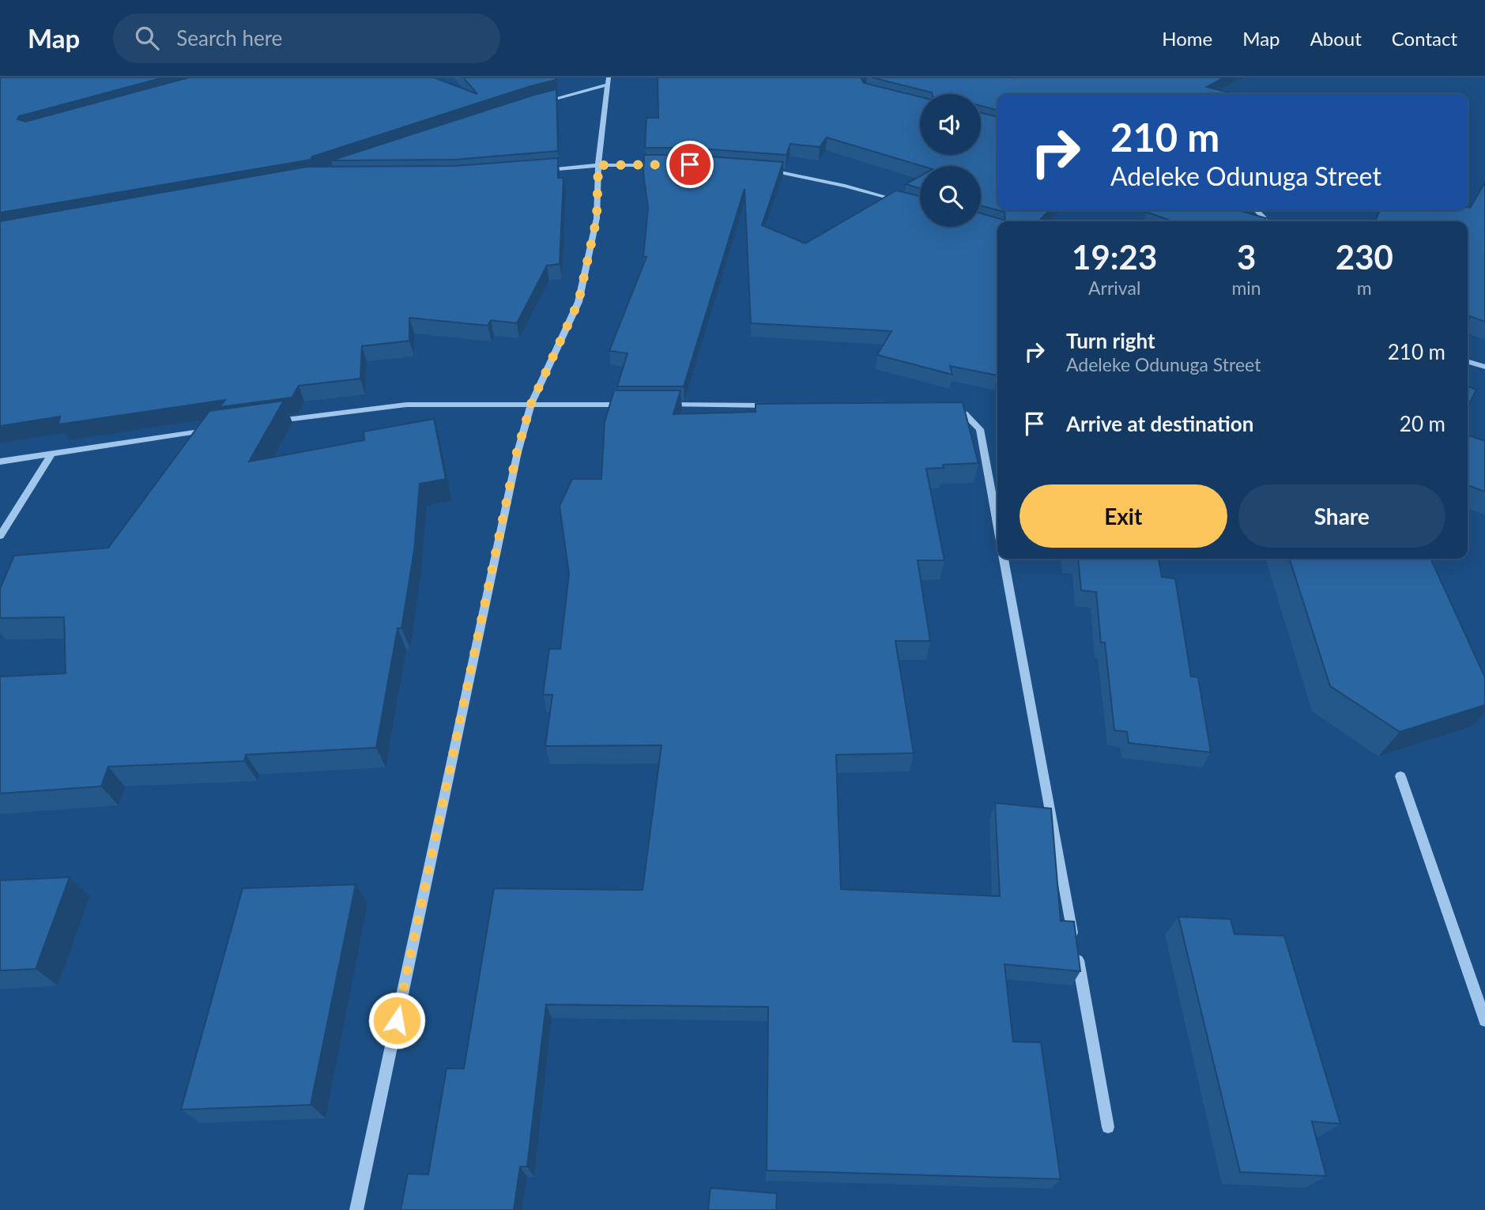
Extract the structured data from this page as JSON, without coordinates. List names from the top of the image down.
{
  "page": {
    "header": "Map",
    "search": "Search here",
    "nav": [
      "Home",
      "Map",
      "About",
      "Contact"
    ],
    "turn": ["210 m", "Adeleke Odunuga Street"],
    "eta": [
      "19:23",
      "Arrival",
      "3",
      "min",
      "230",
      "m"
    ],
    "list": [
      {
        "name": "Turn right",
        "note": "Adeleke Odunuga Street",
        "value": "210 m"
      },
      {
        "name": "Arrive at destination",
        "value": "20 m"
      }
    ],
    "buttons": ["Exit", "Share"]
  }
}
